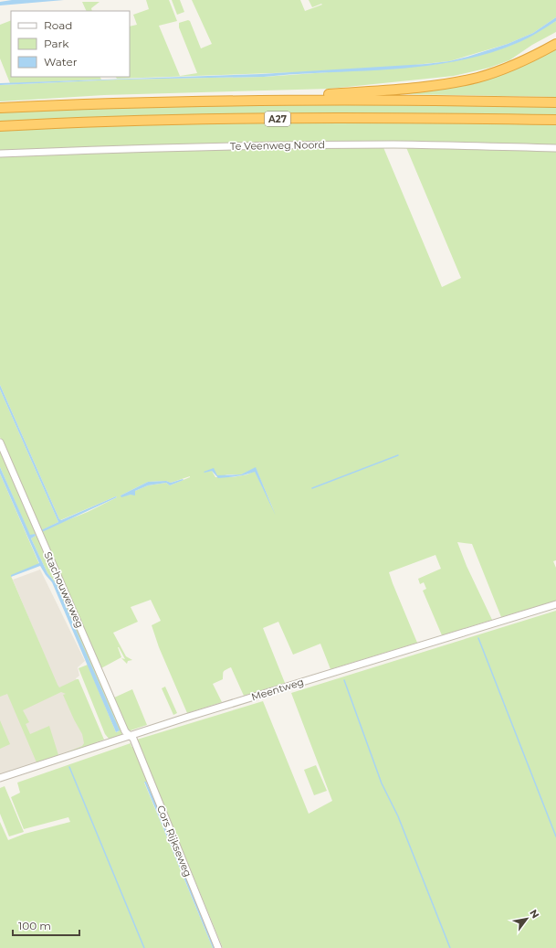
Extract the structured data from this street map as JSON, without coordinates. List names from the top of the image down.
{
  "streets": {
    "highway": ["A27"],
    "street": [
      "Te Veenweg Noord",
      "Stachouwerweg",
      "Meentweg",
      "Cors Rijkseweg"
    ]
  },
  "crossings": [
    ["Stachouwerweg", "Meentweg"],
    ["Stachouwerweg", "Cors Rijkseweg"],
    ["Meentweg", "Cors Rijkseweg"]
  ],
  "legend": ["Road", "Park", "Water"],
  "scale_bar": "100 m",
  "north": "top right"
}
